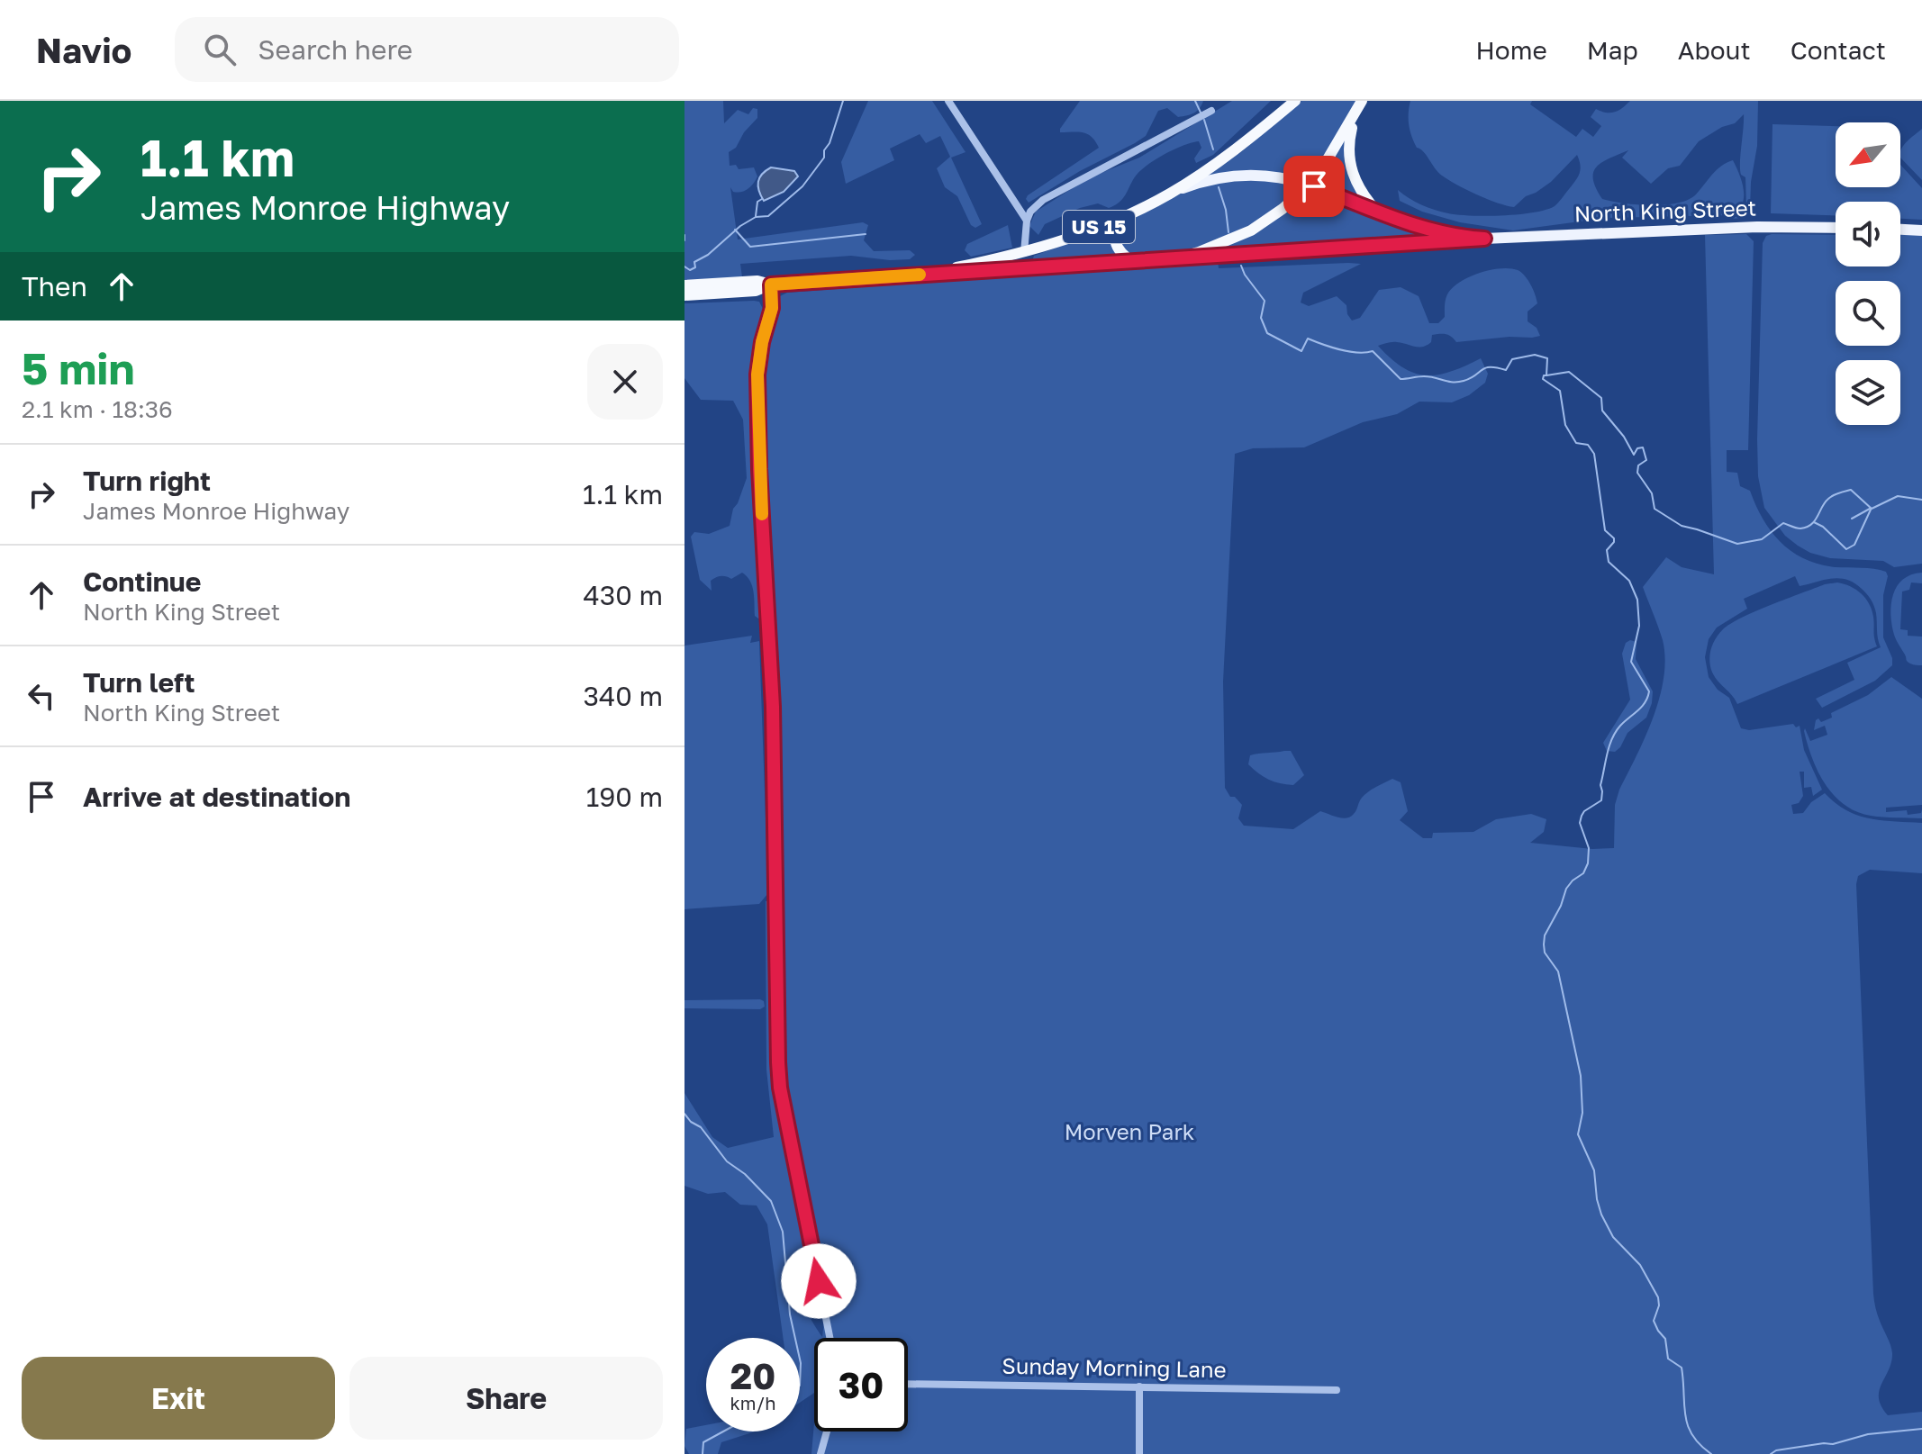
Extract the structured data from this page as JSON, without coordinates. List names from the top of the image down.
{
  "streets": {
    "highway": ["US 15"],
    "main road": ["North King Street"],
    "street": ["Sunday Morning Lane"]
  },
  "crossings": [
    ["North King Street", "US 15"]
  ],
  "parks": ["Morven Park"],
  "north": "bottom left",
  "page": {
    "header": "Navio",
    "search": "Search here",
    "nav": [
      "Home",
      "Map",
      "About",
      "Contact"
    ],
    "turn": ["1.1 km", "James Monroe Highway"],
    "then": "Then",
    "heading": ["5 min", "2.1 km · 18:36"],
    "list": [
      {
        "name": "Turn right",
        "note": "James Monroe Highway",
        "value": "1.1 km"
      },
      {
        "name": "Continue",
        "note": "North King Street",
        "value": "430 m"
      },
      {
        "name": "Turn left",
        "note": "North King Street",
        "value": "340 m"
      },
      {
        "name": "Arrive at destination",
        "value": "190 m"
      }
    ],
    "speed": "20 km/h",
    "limit": "30",
    "buttons": ["Exit", "Share"]
  }
}
